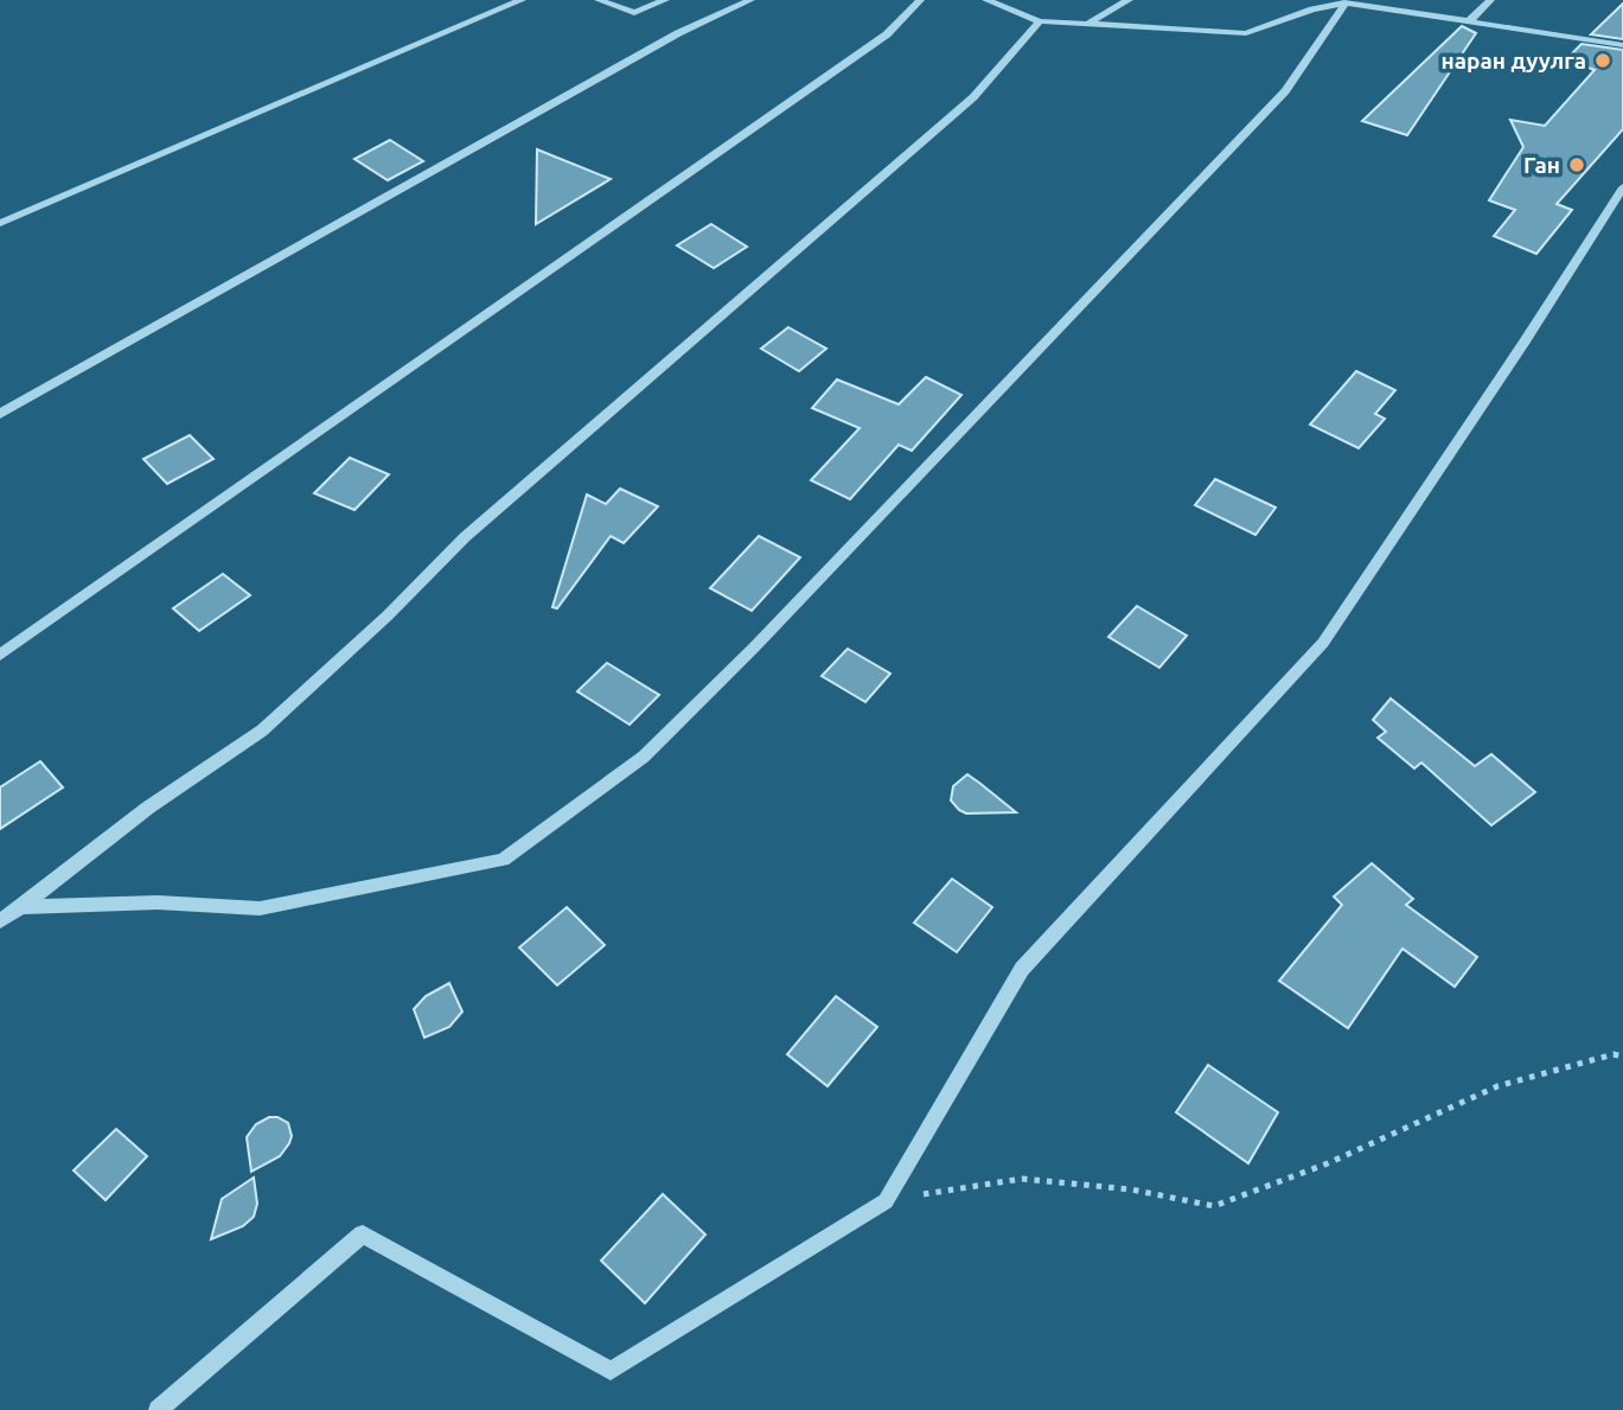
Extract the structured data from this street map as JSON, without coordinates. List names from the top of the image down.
{
  "places": ["наран дуулга", "Ган"]
}
